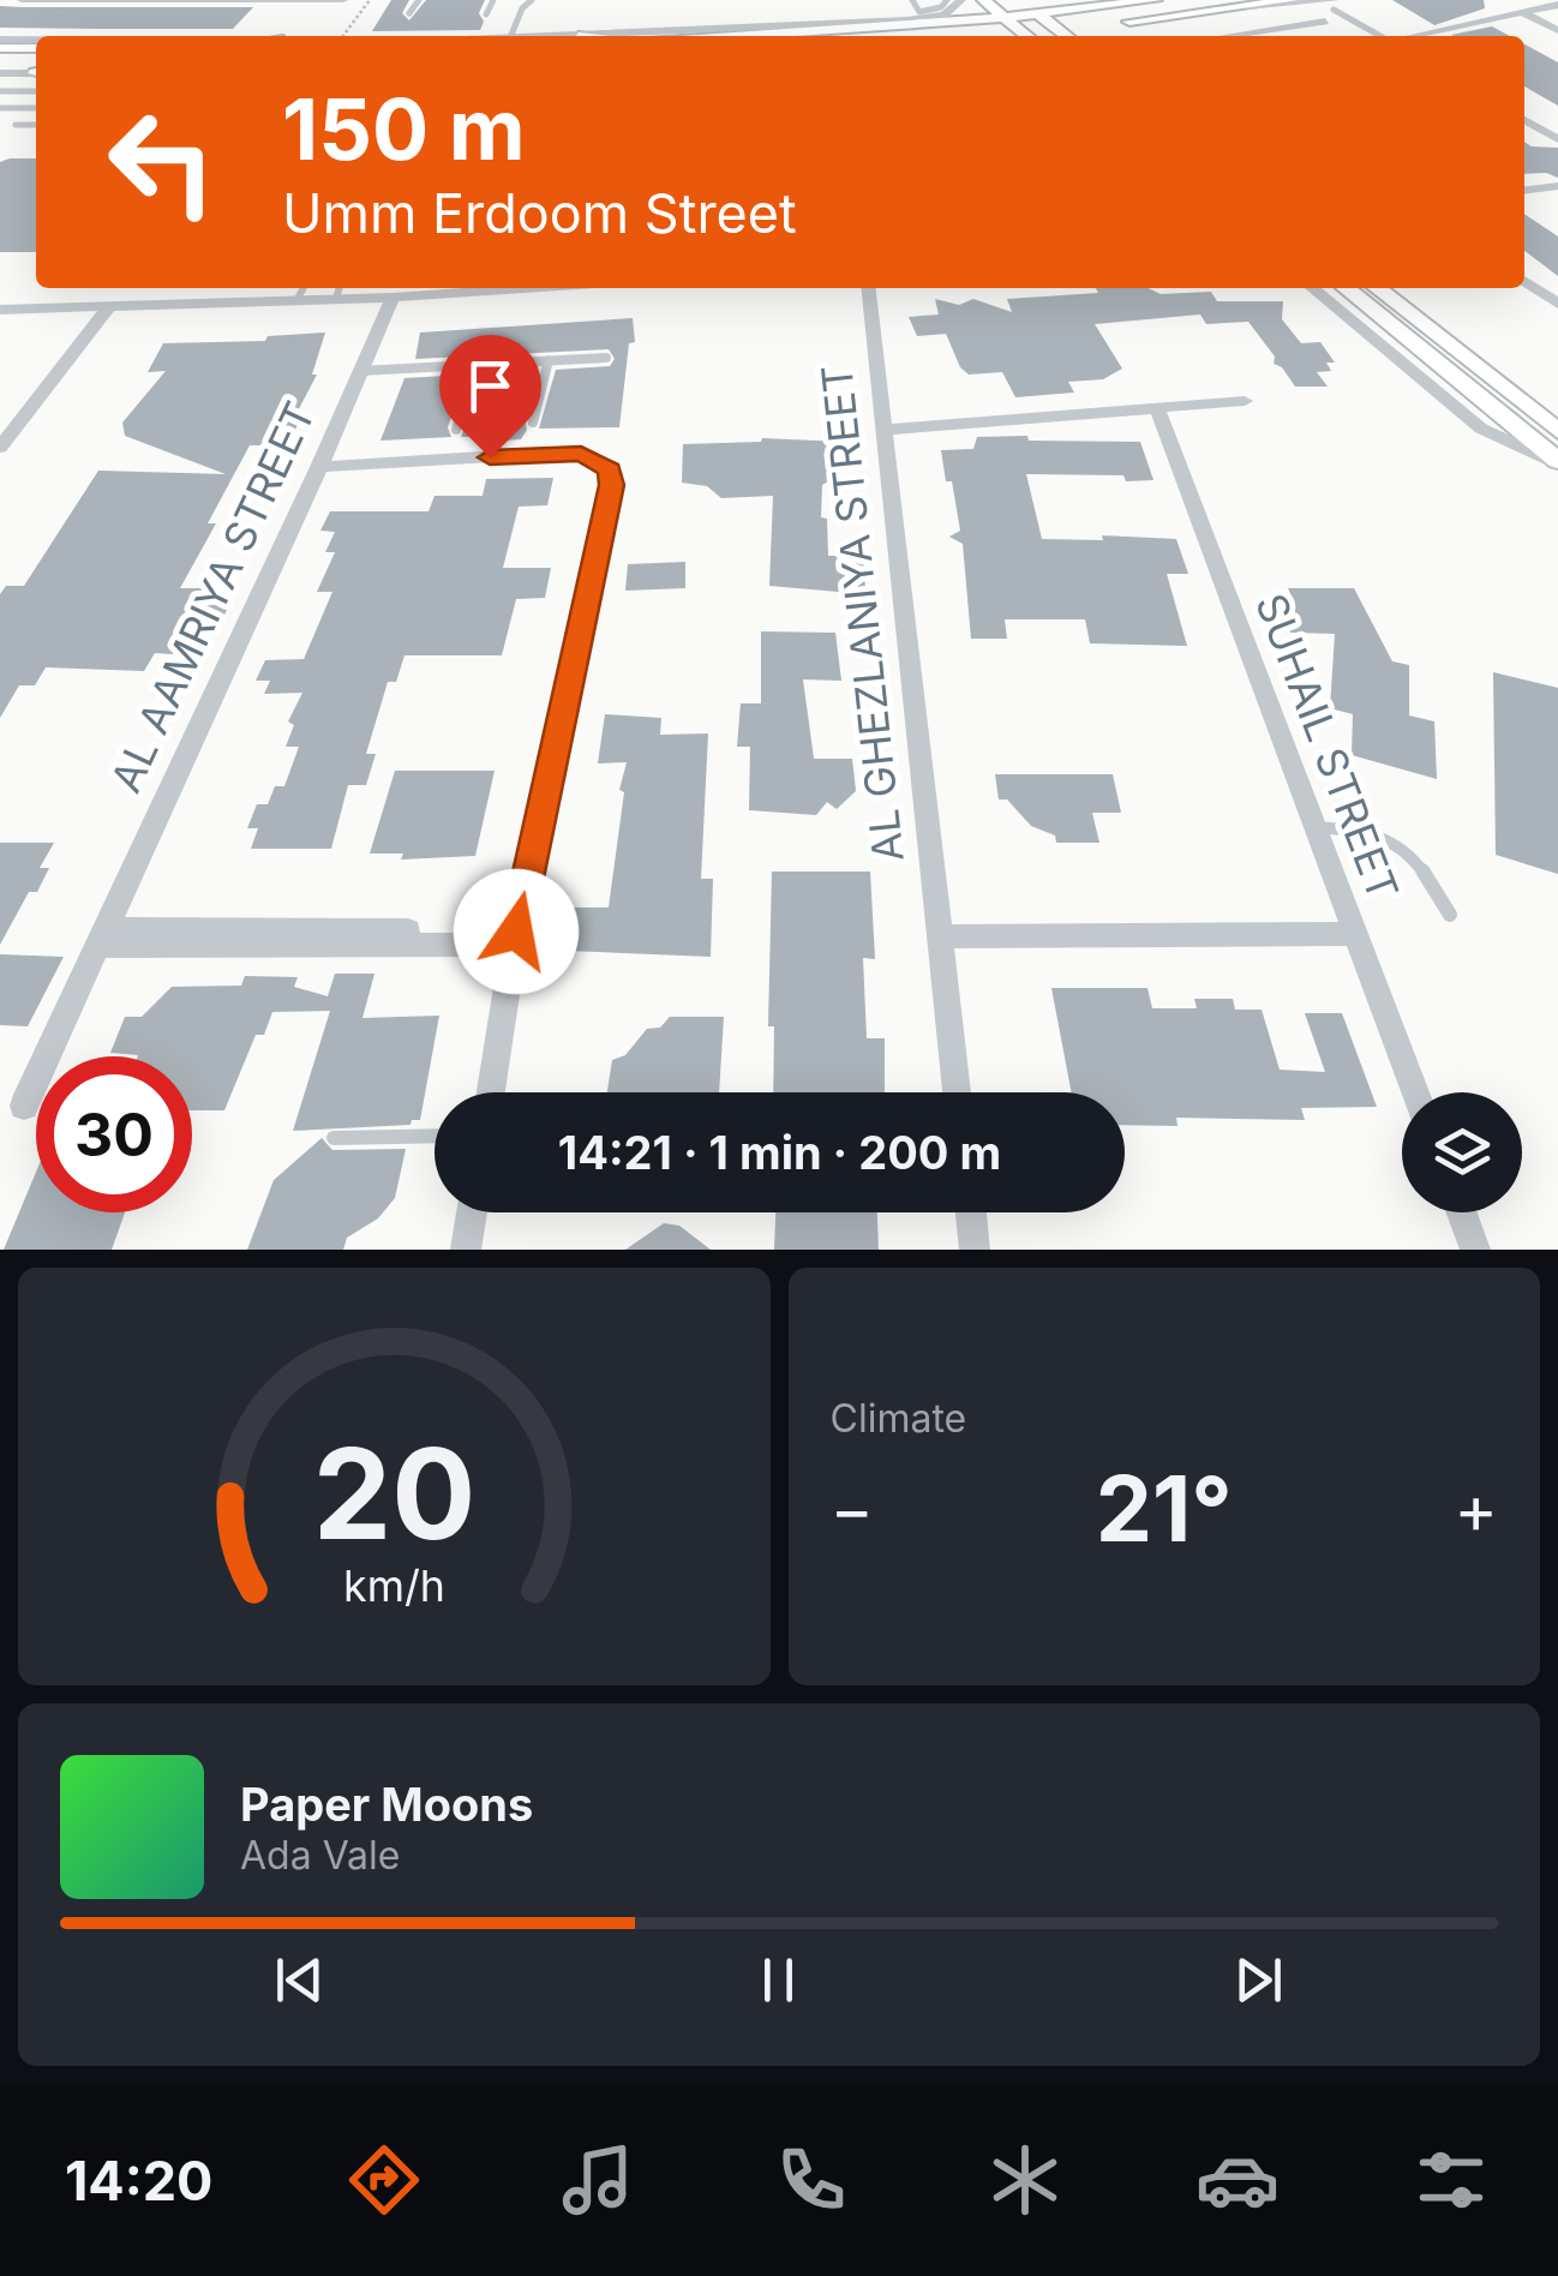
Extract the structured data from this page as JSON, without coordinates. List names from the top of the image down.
{
  "streets": {
    "street": ["AL AAMRIYA STREET", "AL GHEZLANIYA STREET", "SUHAIL STREET"]
  },
  "page": {
    "turn": ["150 m", "Umm Erdoom Street"],
    "limit": "30",
    "trip": "14:21 · 1 min · 200 m",
    "tile": "Climate",
    "heat": ["−", "21°", "+"],
    "song": ["Paper Moons", "Ada Vale"],
    "tabs": "14:20",
    "gauge": ["20", "km/h"]
  }
}
